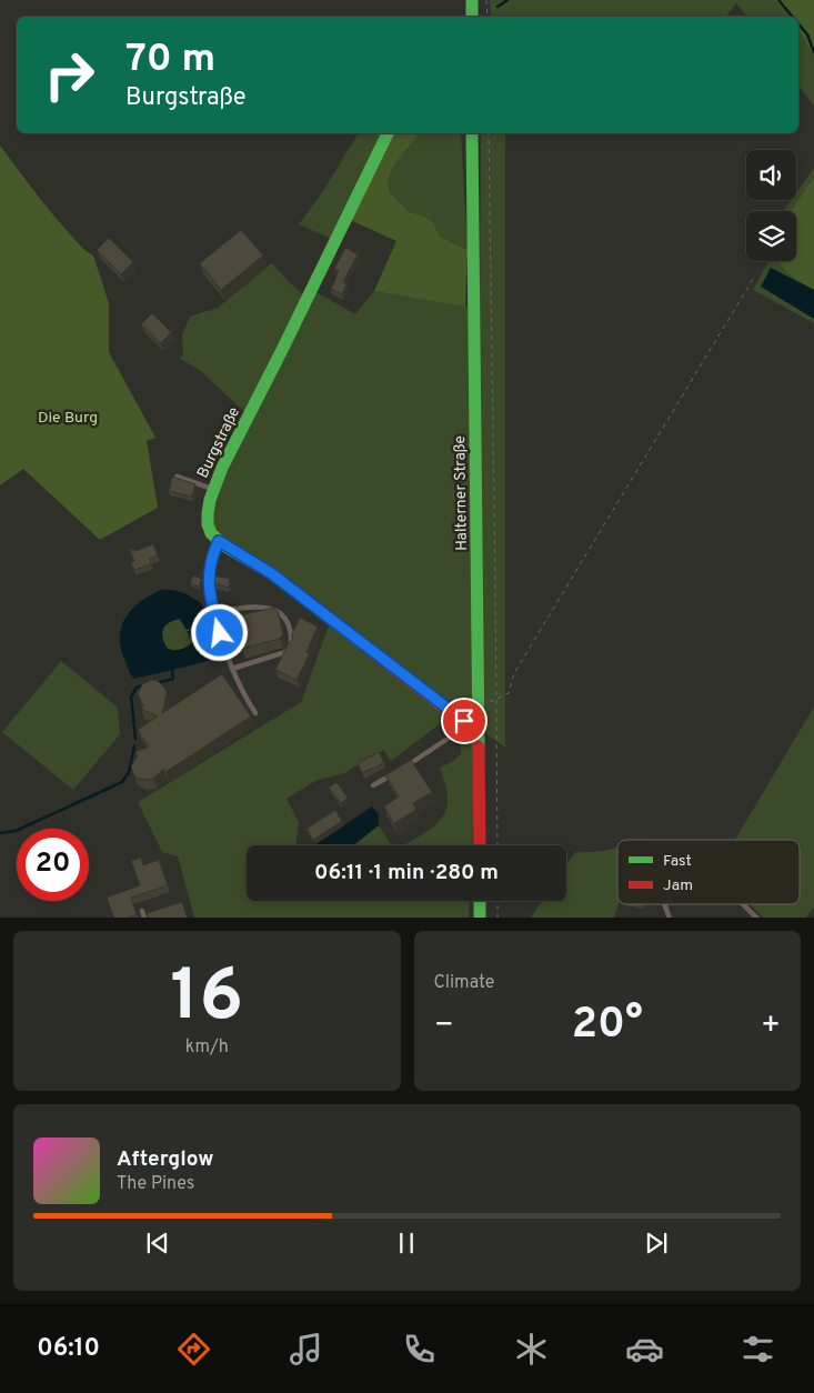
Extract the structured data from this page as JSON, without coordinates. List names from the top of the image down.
{
  "streets": {
    "street": ["Burgstraße", "Halterner Straße"]
  },
  "parks": ["Die Burg"],
  "legend": ["Fast", "Jam"],
  "page": {
    "turn": ["70 m", "Burgstraße"],
    "limit": "20",
    "trip": "06:11 · 1 min · 280 m",
    "tile": [
      ["16", "km/h"],
      "Climate"
    ],
    "heat": ["−", "20°", "+"],
    "song": ["Afterglow", "The Pines"],
    "tabs": "06:10"
  }
}
